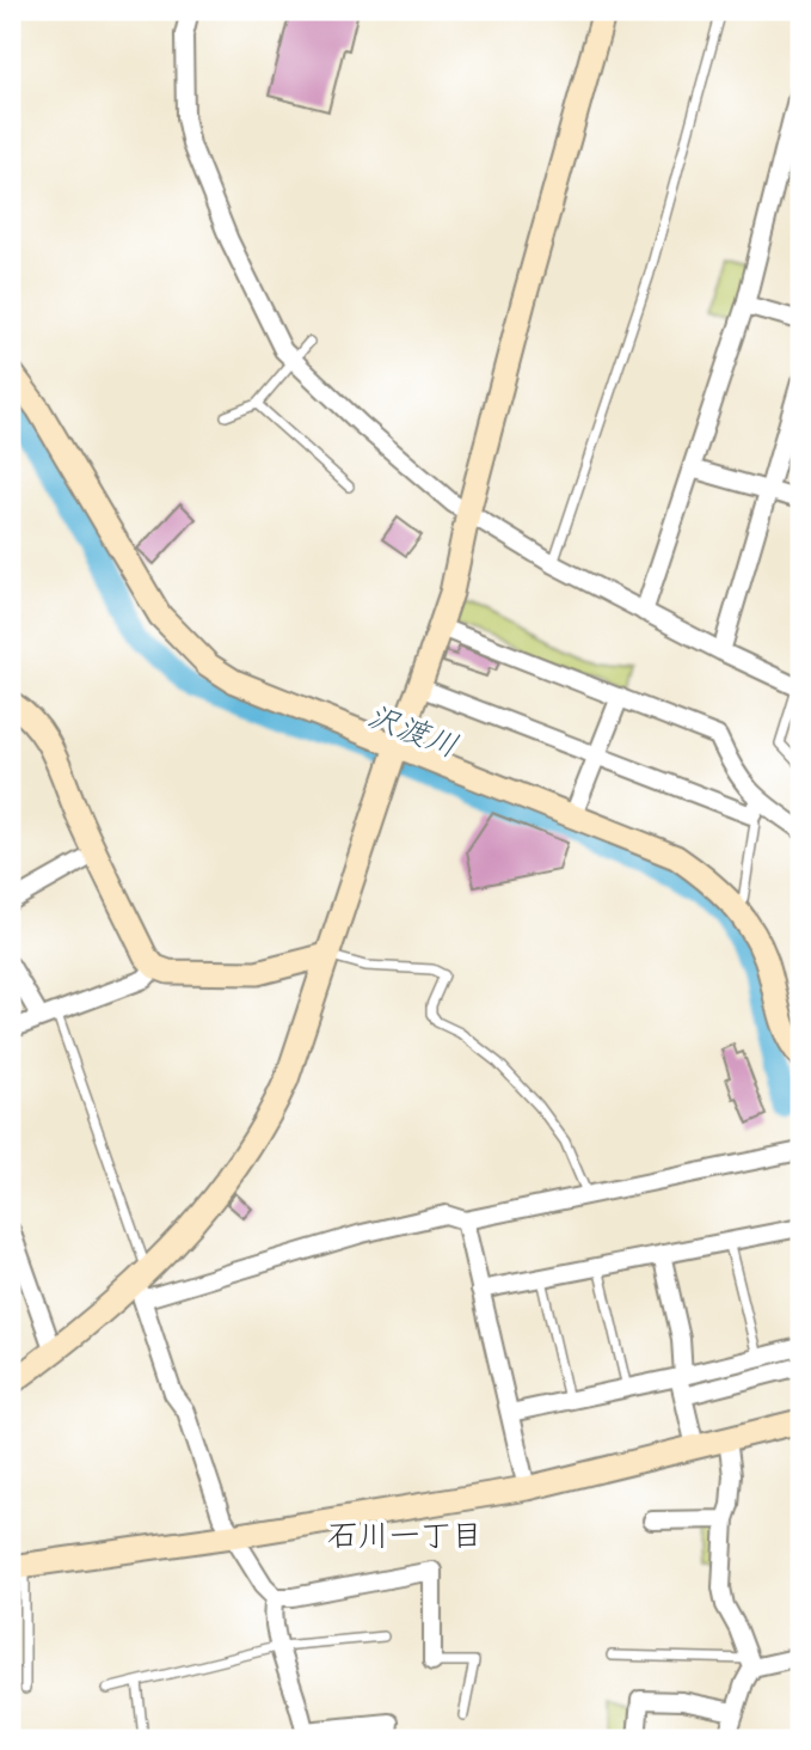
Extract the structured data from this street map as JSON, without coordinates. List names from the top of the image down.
{
  "districts": ["石川一丁目"],
  "water": ["沢渡川"]
}
